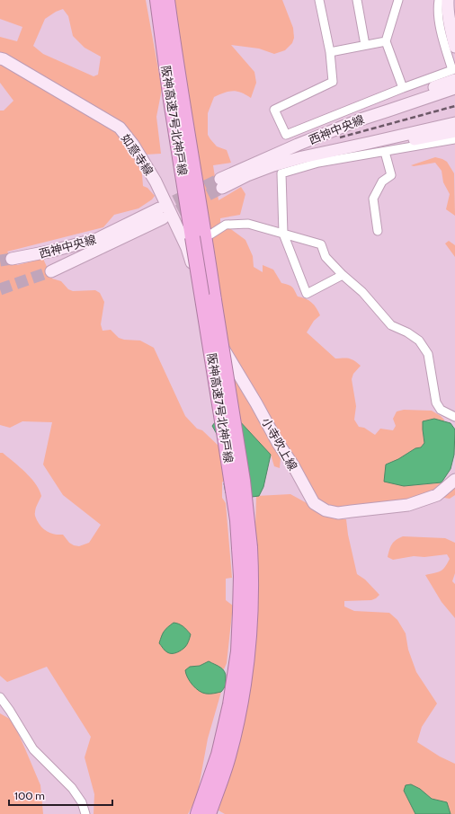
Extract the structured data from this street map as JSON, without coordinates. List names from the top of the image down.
{
  "streets": {
    "highway": ["阪神高速7号北神戸線"],
    "street": ["西神中央線", "如意寺線", "小寺吹上線"]
  },
  "crossings": [
    ["阪神高速7号北神戸線", "如意寺線"],
    ["阪神高速7号北神戸線", "小寺吹上線"],
    ["如意寺線", "小寺吹上線"]
  ],
  "scale_bar": "100 m"
}
